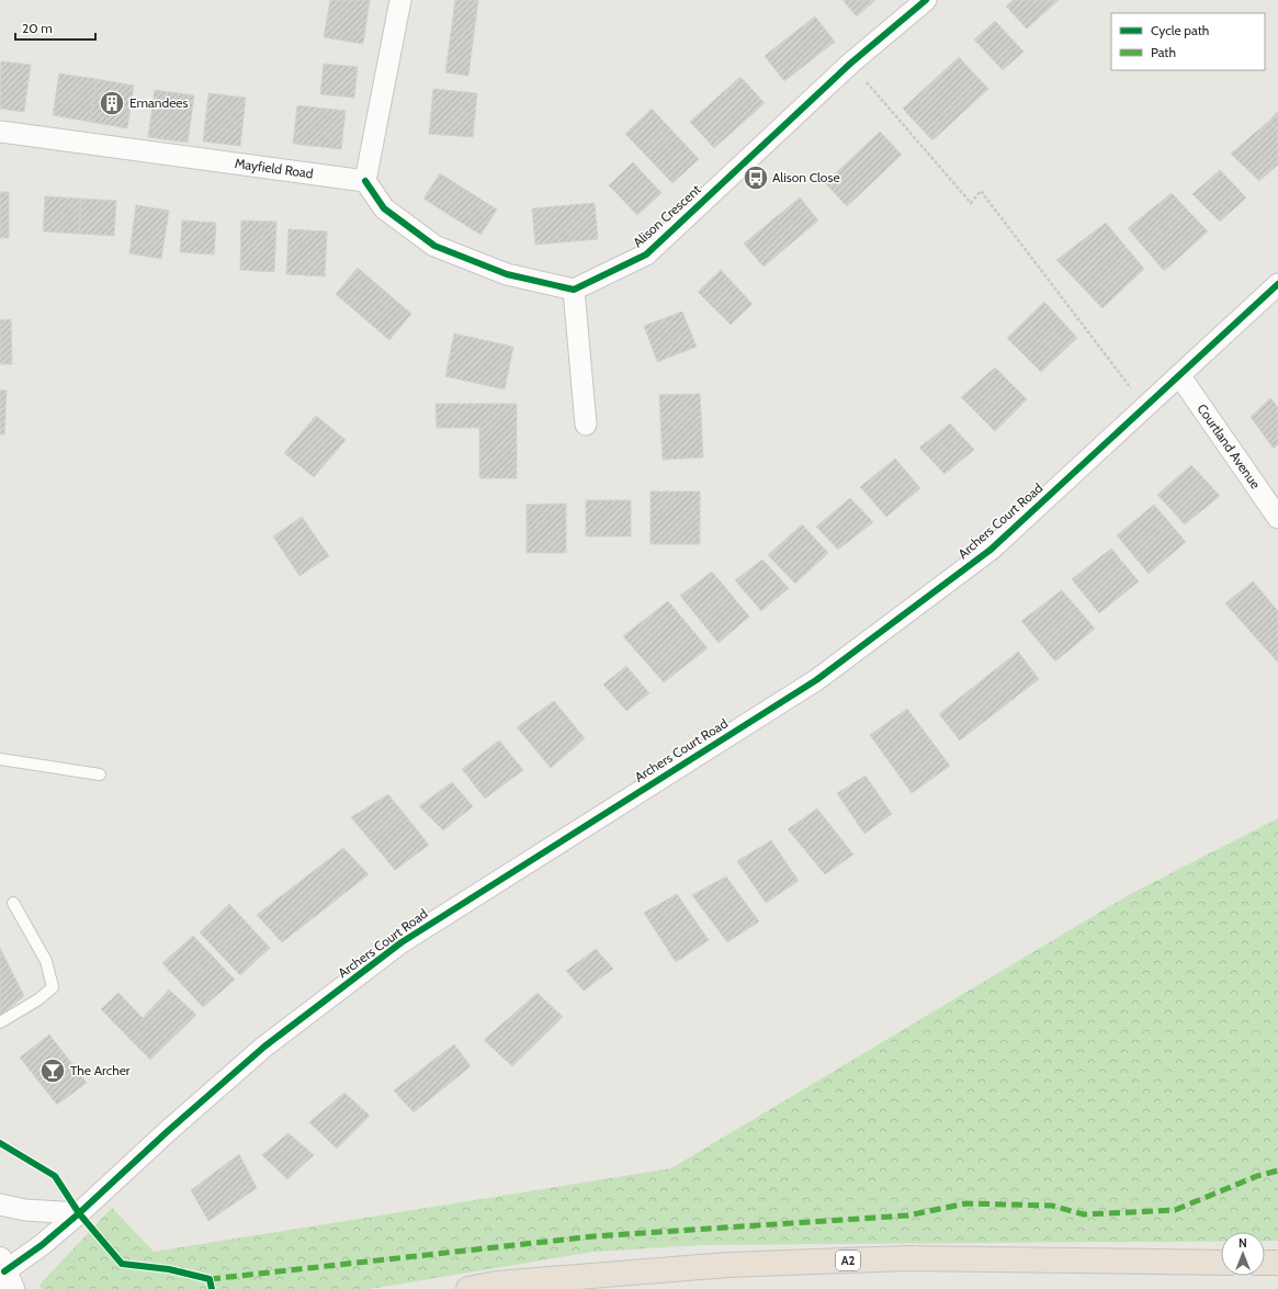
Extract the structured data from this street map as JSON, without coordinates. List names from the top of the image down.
{
  "streets": {
    "highway": ["A2"],
    "street": [
      "Mayfield Road",
      "Alison Crescent",
      "Courtland Avenue",
      "Archers Court Road"
    ]
  },
  "crossings": [
    ["Courtland Avenue", "Archers Court Road"]
  ],
  "places": {
    "building": ["Emandees"],
    "bus stop": ["Alison Close"],
    "bar": ["The Archer"]
  },
  "legend": ["Cycle path", "Path"],
  "scale_bar": "20 m",
  "north": "top"
}
